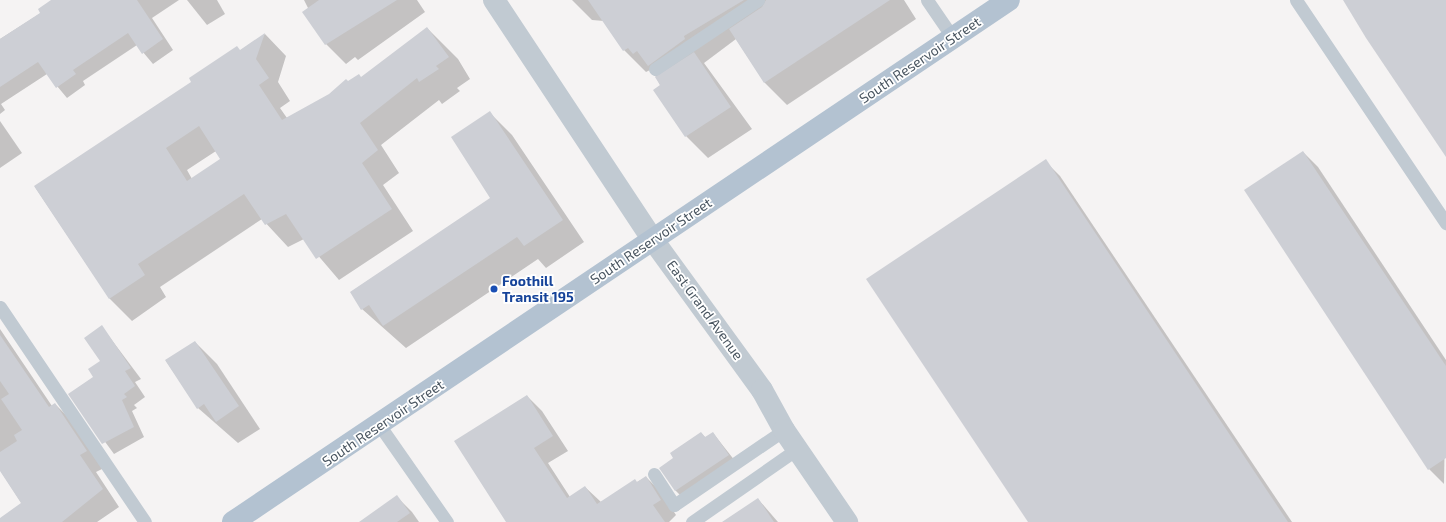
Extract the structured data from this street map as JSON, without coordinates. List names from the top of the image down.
{
  "streets": {
    "main road": ["South Reservoir Street"],
    "street": ["East Grand Avenue"]
  },
  "crossings": [
    ["South Reservoir Street", "East Grand Avenue"]
  ],
  "places": ["Foothill Transit 195"]
}
